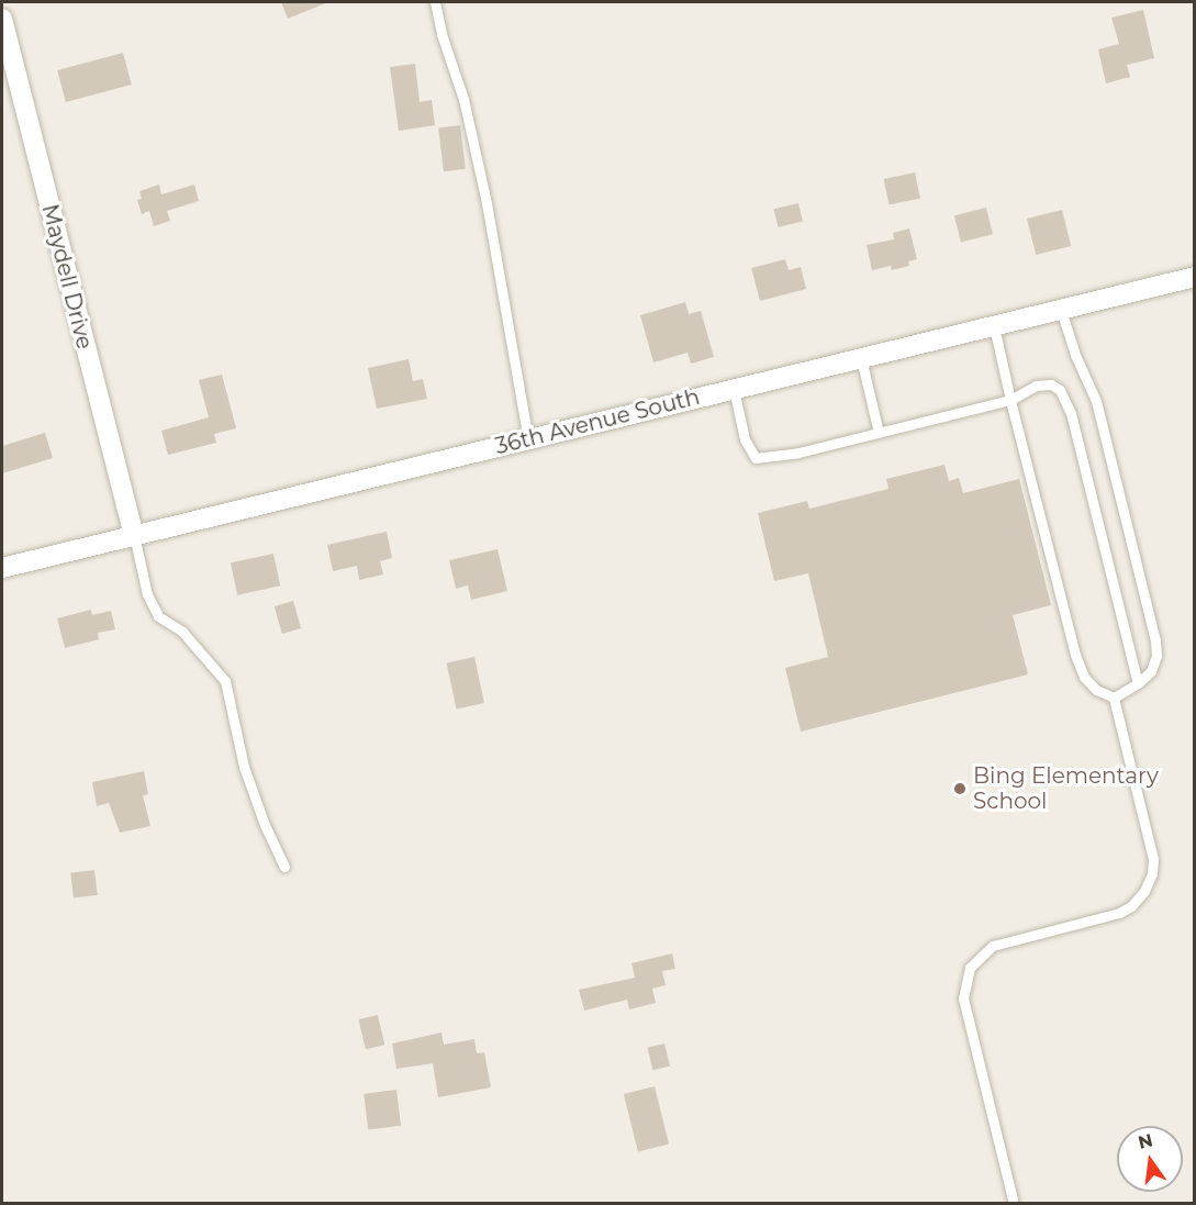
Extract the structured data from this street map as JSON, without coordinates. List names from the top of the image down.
{
  "streets": {
    "street": ["Maydell Drive", "36th Avenue South"]
  },
  "crossings": [
    ["Maydell Drive", "36th Avenue South"]
  ],
  "places": ["Bing Elementary School"],
  "north": "top"
}
